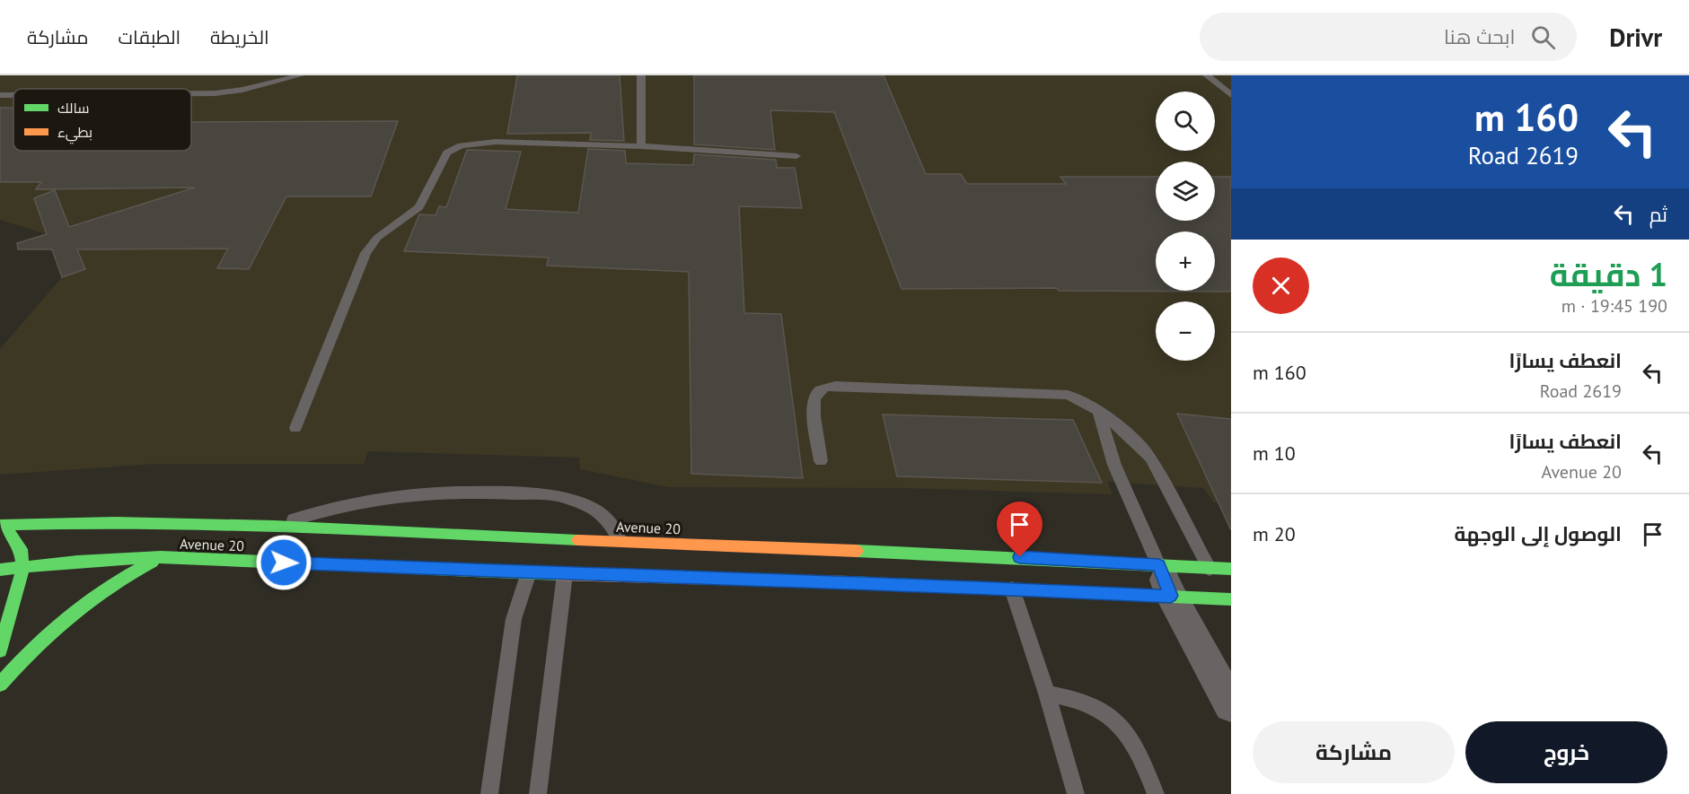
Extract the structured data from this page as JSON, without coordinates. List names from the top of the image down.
{
  "streets": {
    "main road": ["Avenue 20"]
  },
  "legend": ["سالك", "بطيء"],
  "page": {
    "header": "Drivr",
    "search": "ابحث هنا",
    "nav": ["الخريطة", "الطبقات", "مشاركة"],
    "turn": ["160 m", "Road 2619"],
    "map_buttons": ["+", "−"],
    "then": "ثم",
    "heading": ["1 دقيقة", "190 m · 19:45"],
    "list": [
      {
        "name": "انعطف يسارًا",
        "note": "Road 2619",
        "value": "160 m"
      },
      {
        "name": "انعطف يسارًا",
        "note": "Avenue 20",
        "value": "10 m"
      },
      {
        "name": "الوصول إلى الوجهة",
        "value": "20 m"
      }
    ],
    "buttons": ["خروج", "مشاركة"]
  }
}
